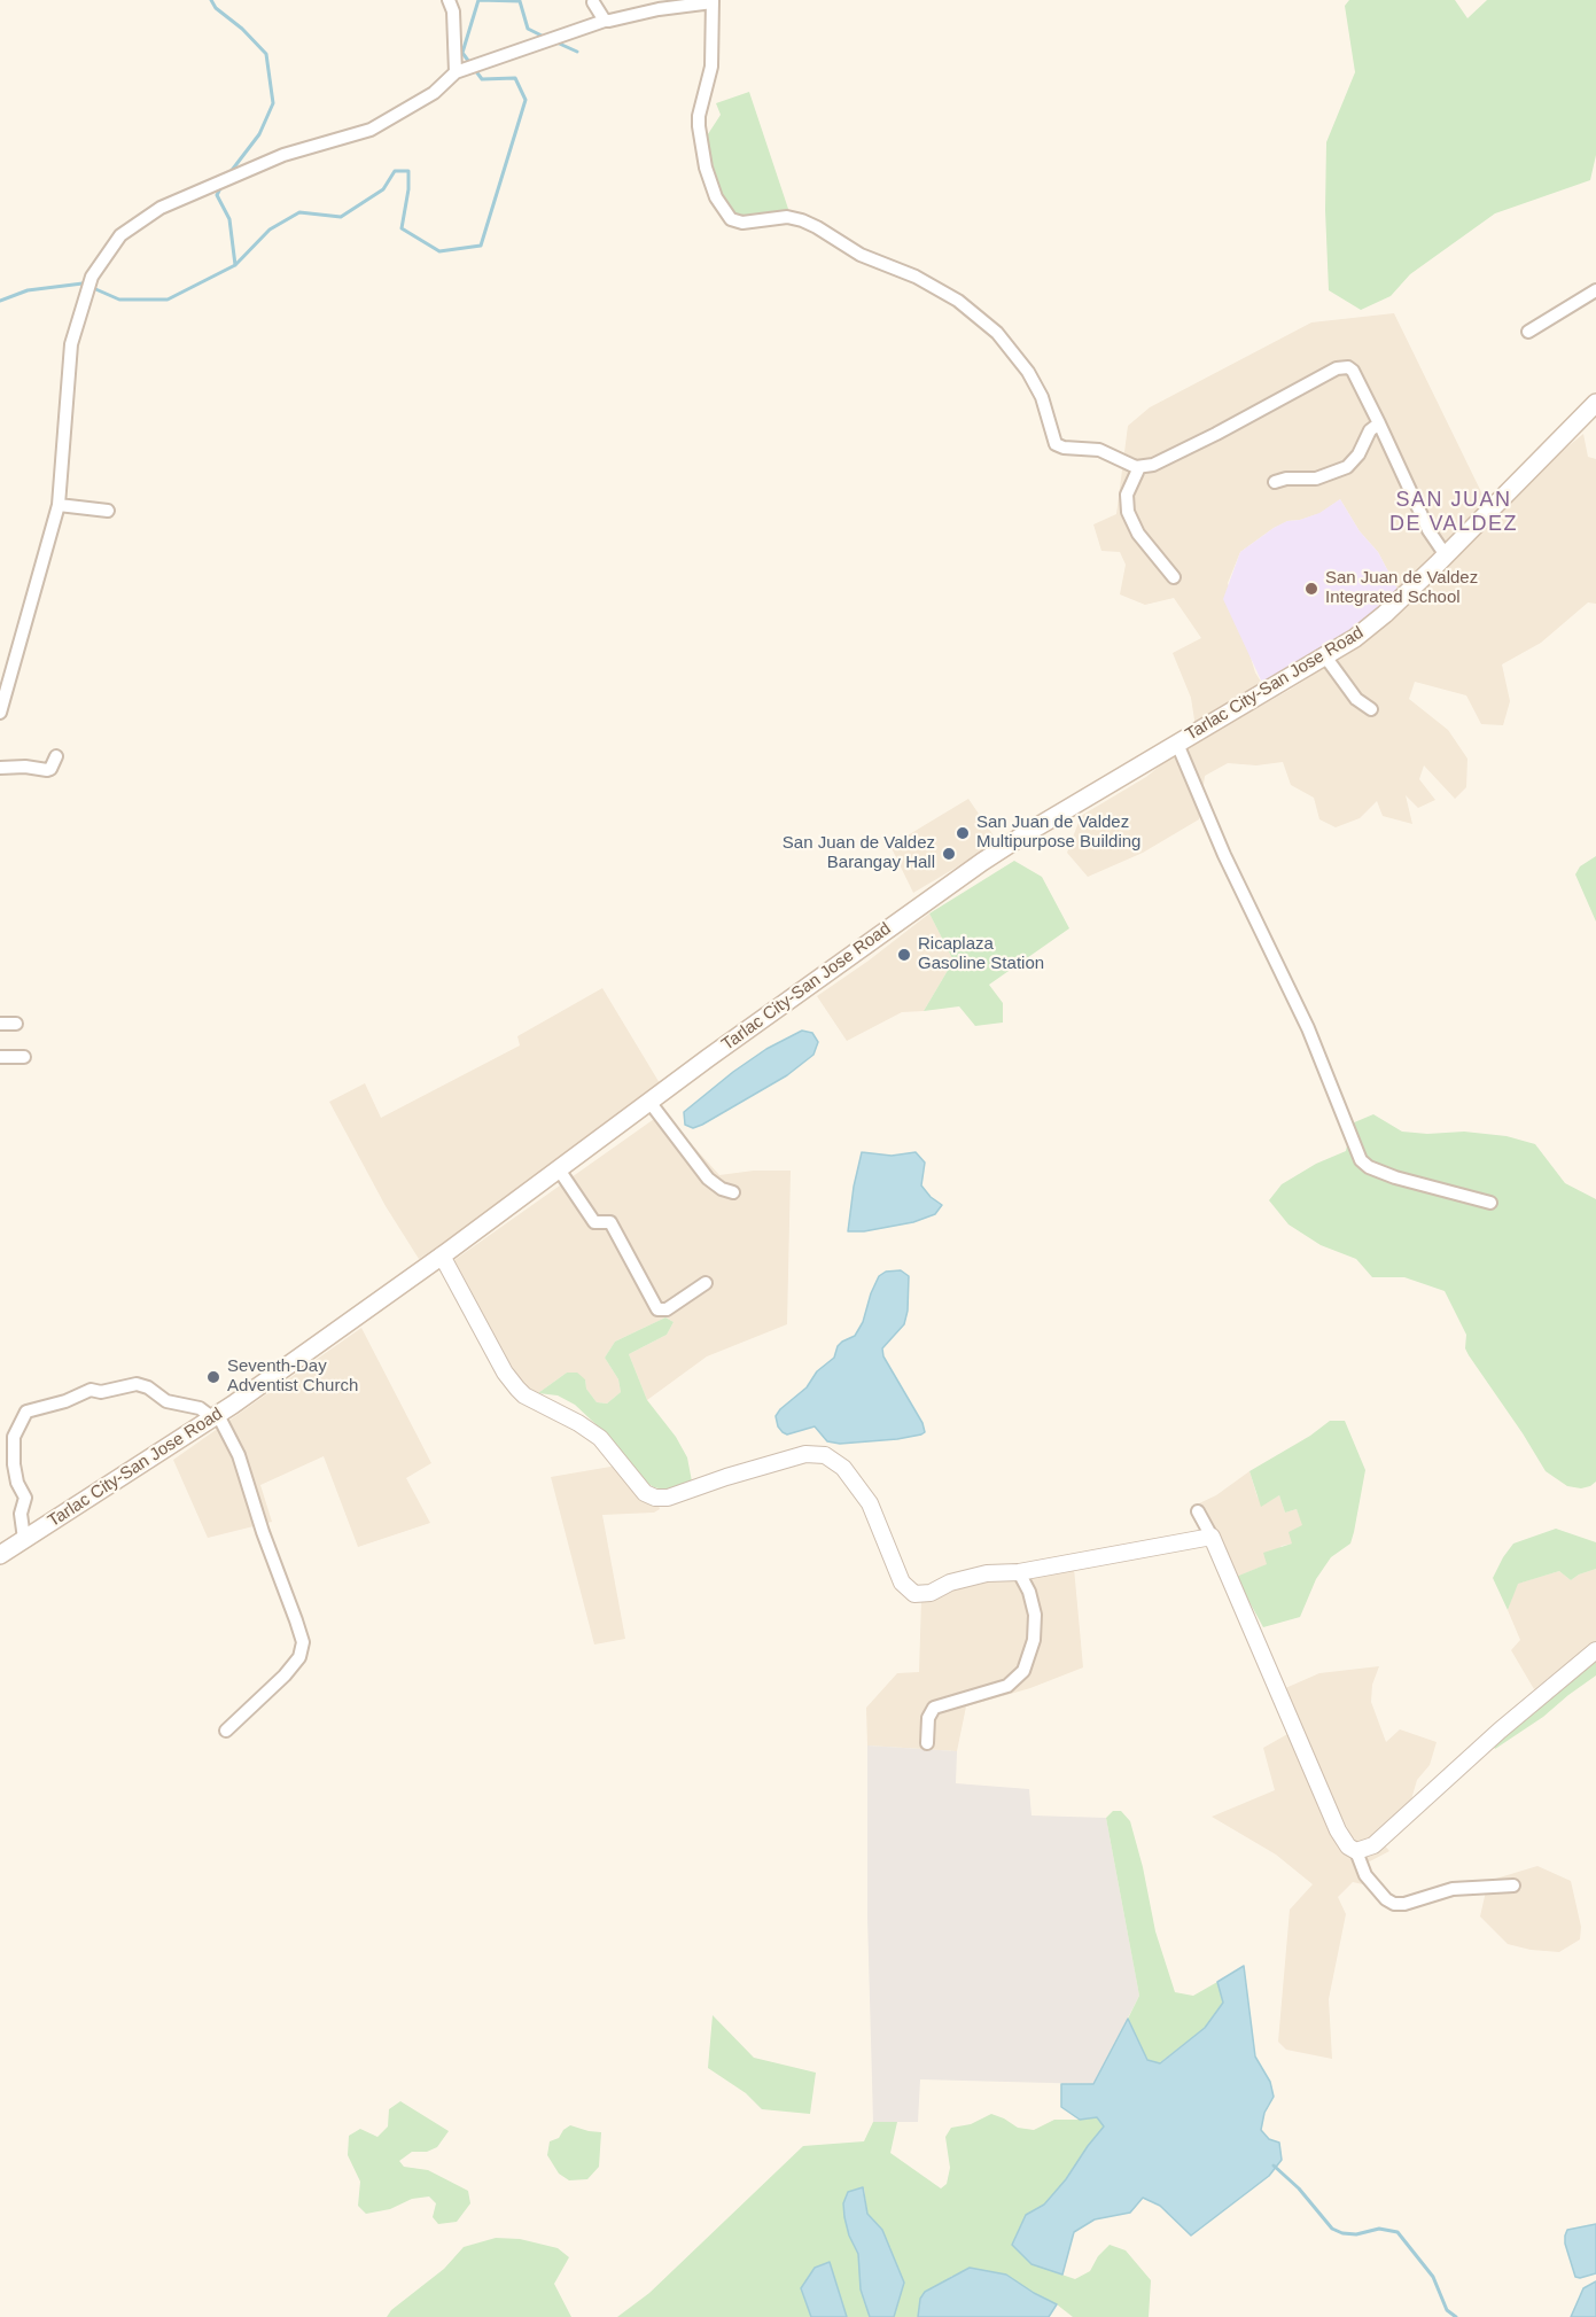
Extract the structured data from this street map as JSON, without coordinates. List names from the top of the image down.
{
  "streets": {
    "main road": ["Tarlac City-San Jose Road"]
  },
  "districts": ["SAN JUAN DE VALDEZ"],
  "places": [
    "San Juan de Valdez Integrated School",
    "San Juan de Valdez Multipurpose Building",
    "San Juan de Valdez Barangay Hall",
    "Ricaplaza Gasoline Station",
    "Seventh-Day Adventist Church"
  ]
}
